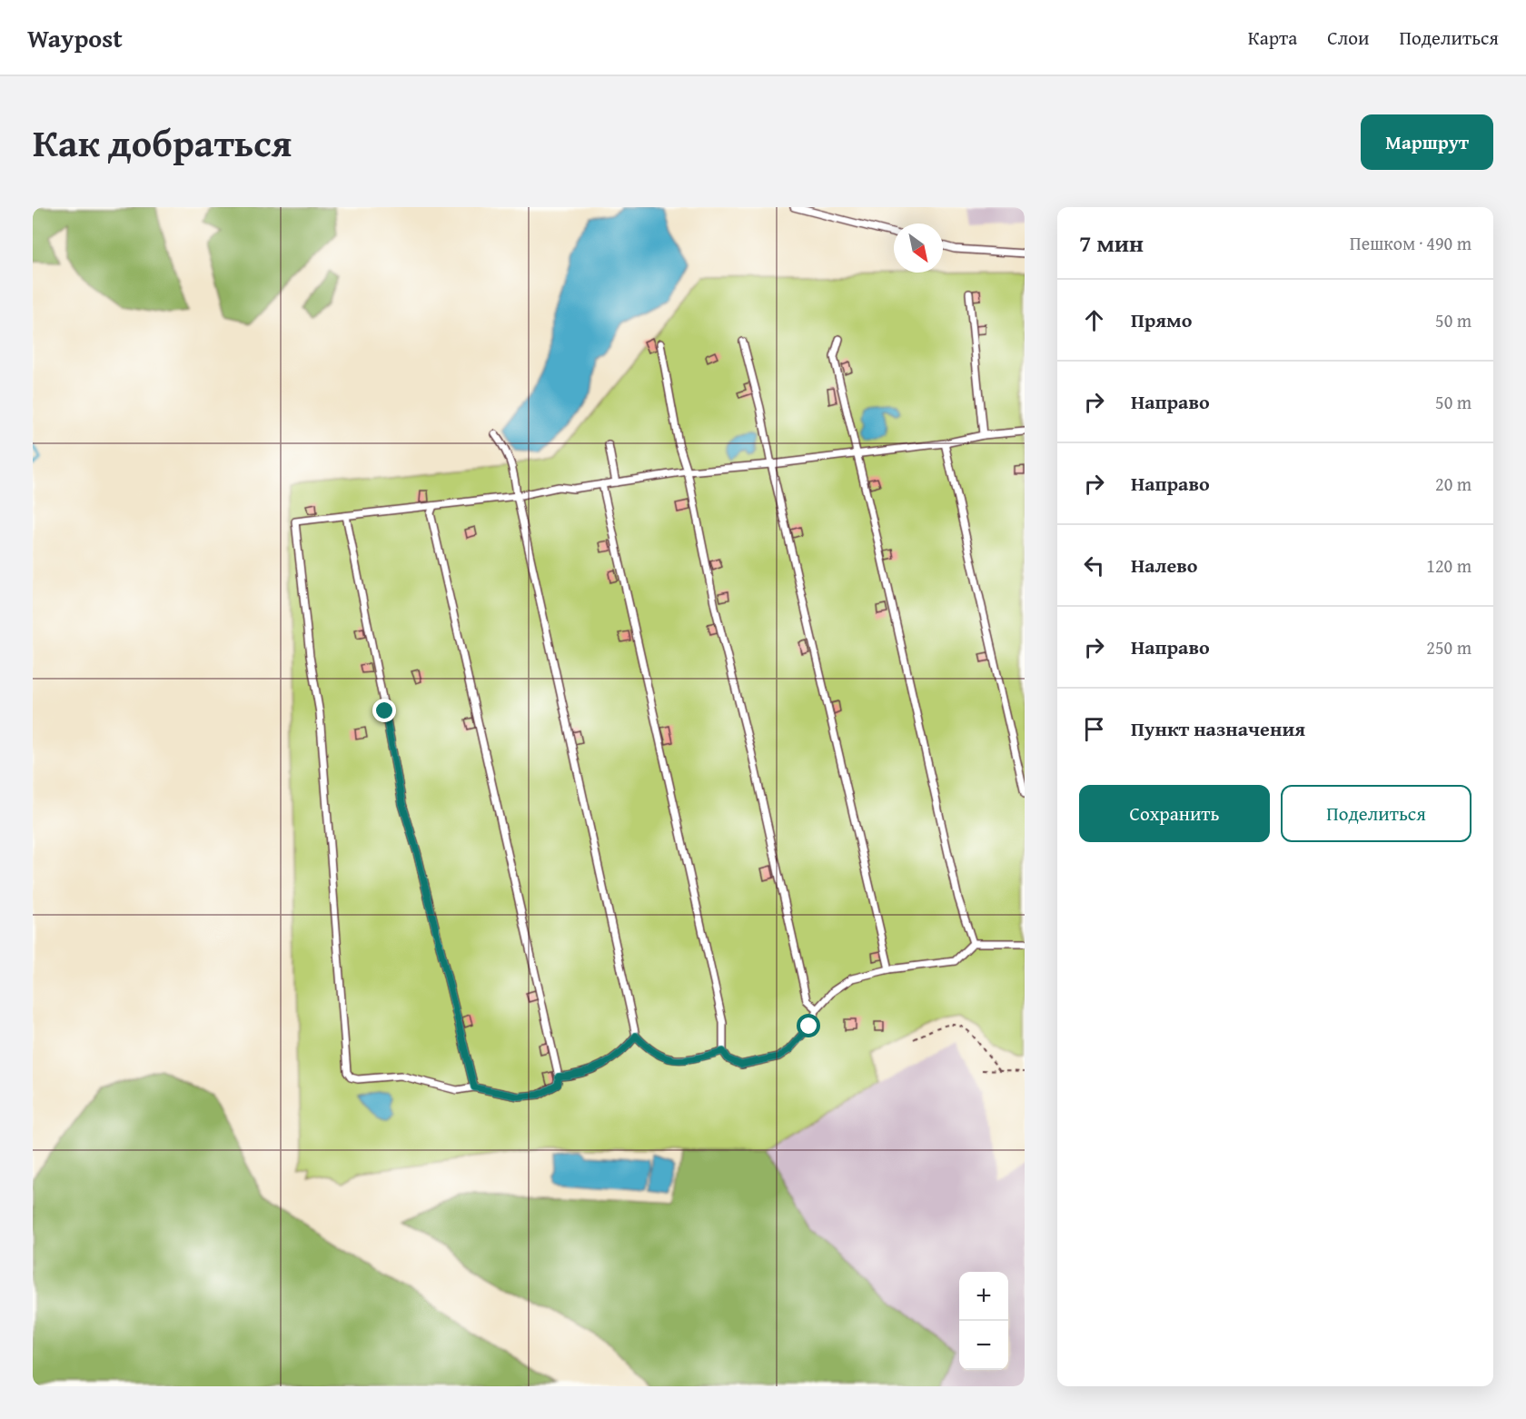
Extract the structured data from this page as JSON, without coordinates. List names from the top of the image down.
{
  "north": "bottom right",
  "page": {
    "header": "Waypost",
    "nav": ["Карта", "Слои", "Поделиться"],
    "title": "Как добраться",
    "buttons": [
      "Маршрут",
      ["Сохранить", "Поделиться"]
    ],
    "heading": ["7 мин", "Пешком · 490 m"],
    "list": [
      ["Прямо", "50 m"],
      ["Направо", "50 m"],
      ["Направо", "20 m"],
      ["Налево", "120 m"],
      ["Направо", "250 m"],
      "Пункт назначения"
    ],
    "map_buttons": ["+", "−"]
  }
}
